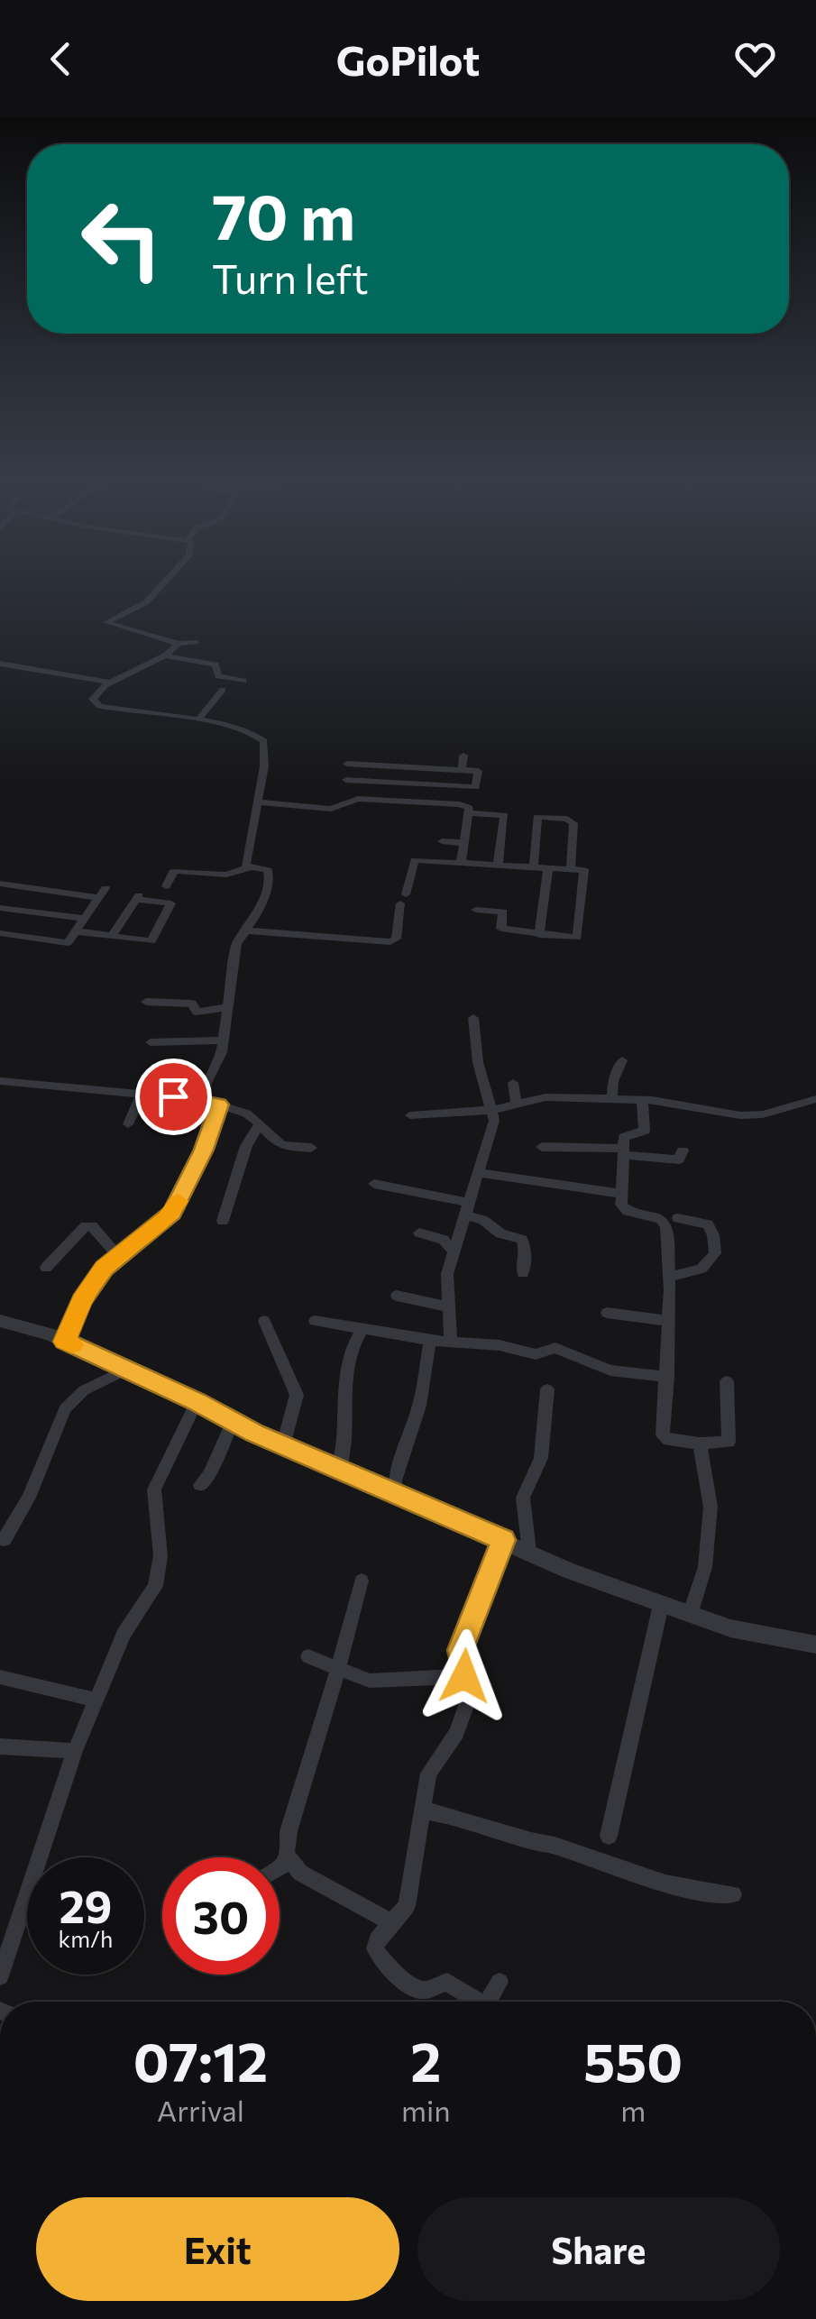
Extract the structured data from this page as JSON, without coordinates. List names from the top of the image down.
{
  "page": {
    "header": "GoPilot",
    "turn": ["70 m", "Turn left"],
    "speed": "29 km/h",
    "limit": "30",
    "eta": [
      "07:12",
      "Arrival",
      "2",
      "min",
      "550",
      "m"
    ],
    "buttons": ["Exit", "Share"]
  }
}
